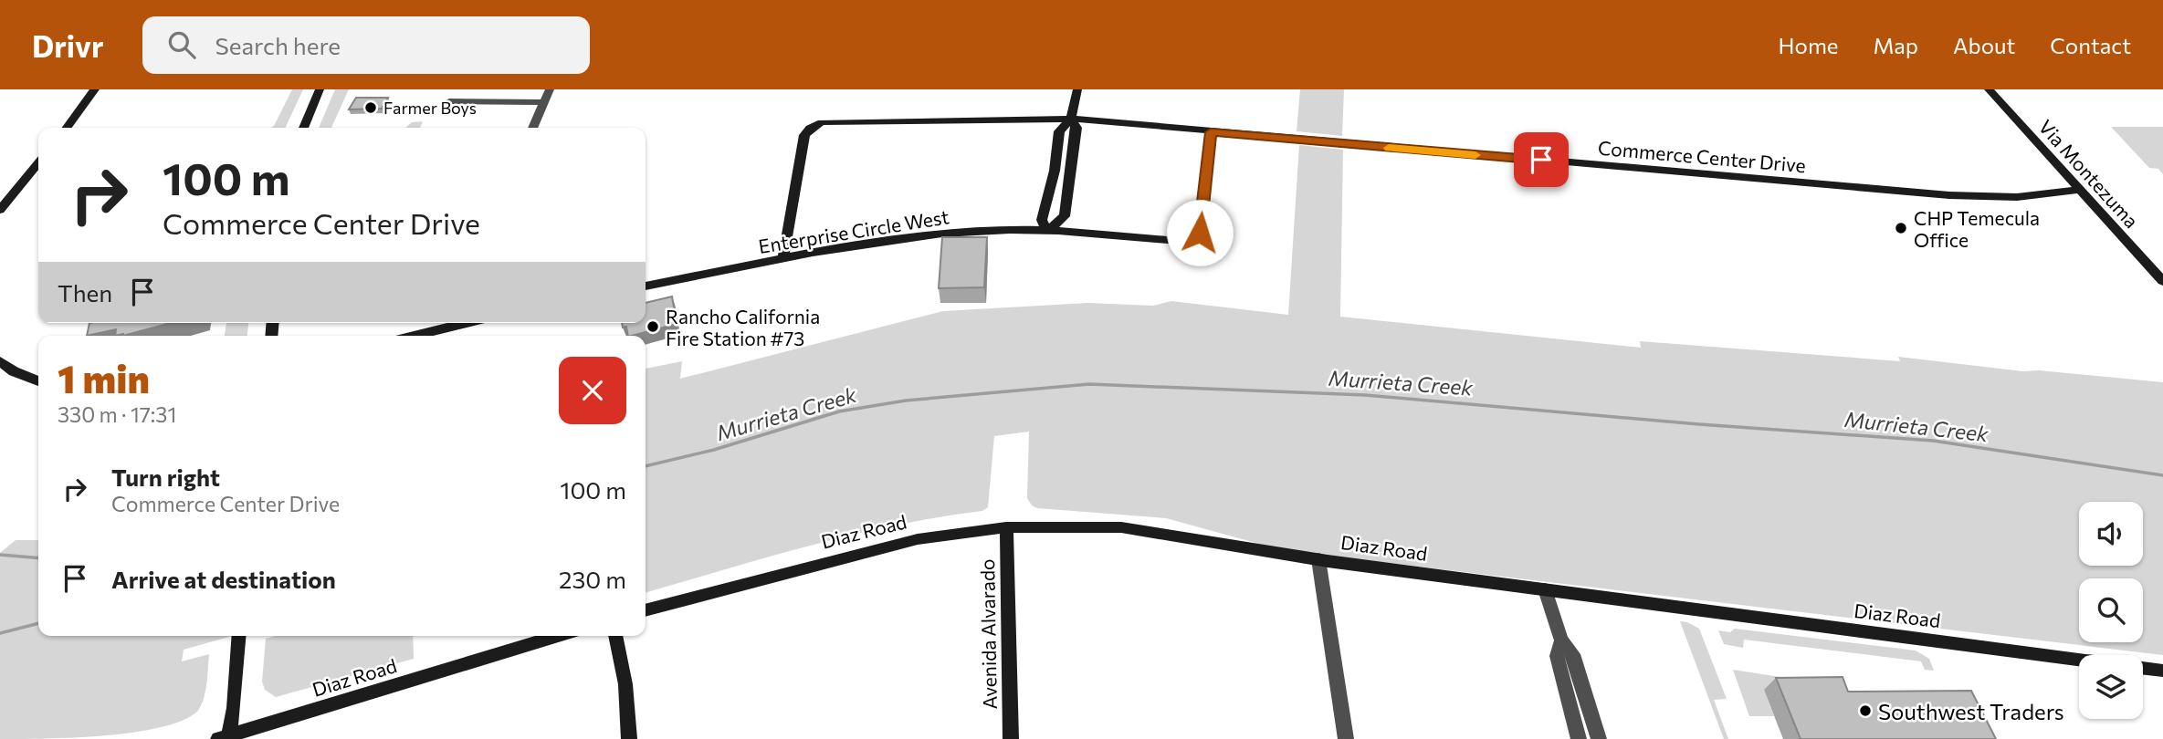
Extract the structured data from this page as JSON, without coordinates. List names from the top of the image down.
{
  "streets": {
    "street": [
      "Commerce Center Drive",
      "Via Montezuma",
      "Enterprise Circle West",
      "Diaz Road",
      "Avenida Alvarado"
    ]
  },
  "crossings": [
    ["Commerce Center Drive", "Via Montezuma"],
    ["Commerce Center Drive", "Enterprise Circle West"],
    ["Diaz Road", "Avenida Alvarado"]
  ],
  "water": ["Murrieta Creek"],
  "places": [
    "Farmer Boys",
    "CHP Temecula Office",
    "Rancho California Fire Station #73",
    "Southwest Traders"
  ],
  "page": {
    "header": "Drivr",
    "search": "Search here",
    "nav": [
      "Home",
      "Map",
      "About",
      "Contact"
    ],
    "turn": ["100 m", "Commerce Center Drive"],
    "then": "Then",
    "heading": ["1 min", "330 m · 17:31"],
    "list": [
      {
        "name": "Turn right",
        "note": "Commerce Center Drive",
        "value": "100 m"
      },
      {
        "name": "Arrive at destination",
        "value": "230 m"
      }
    ]
  }
}
